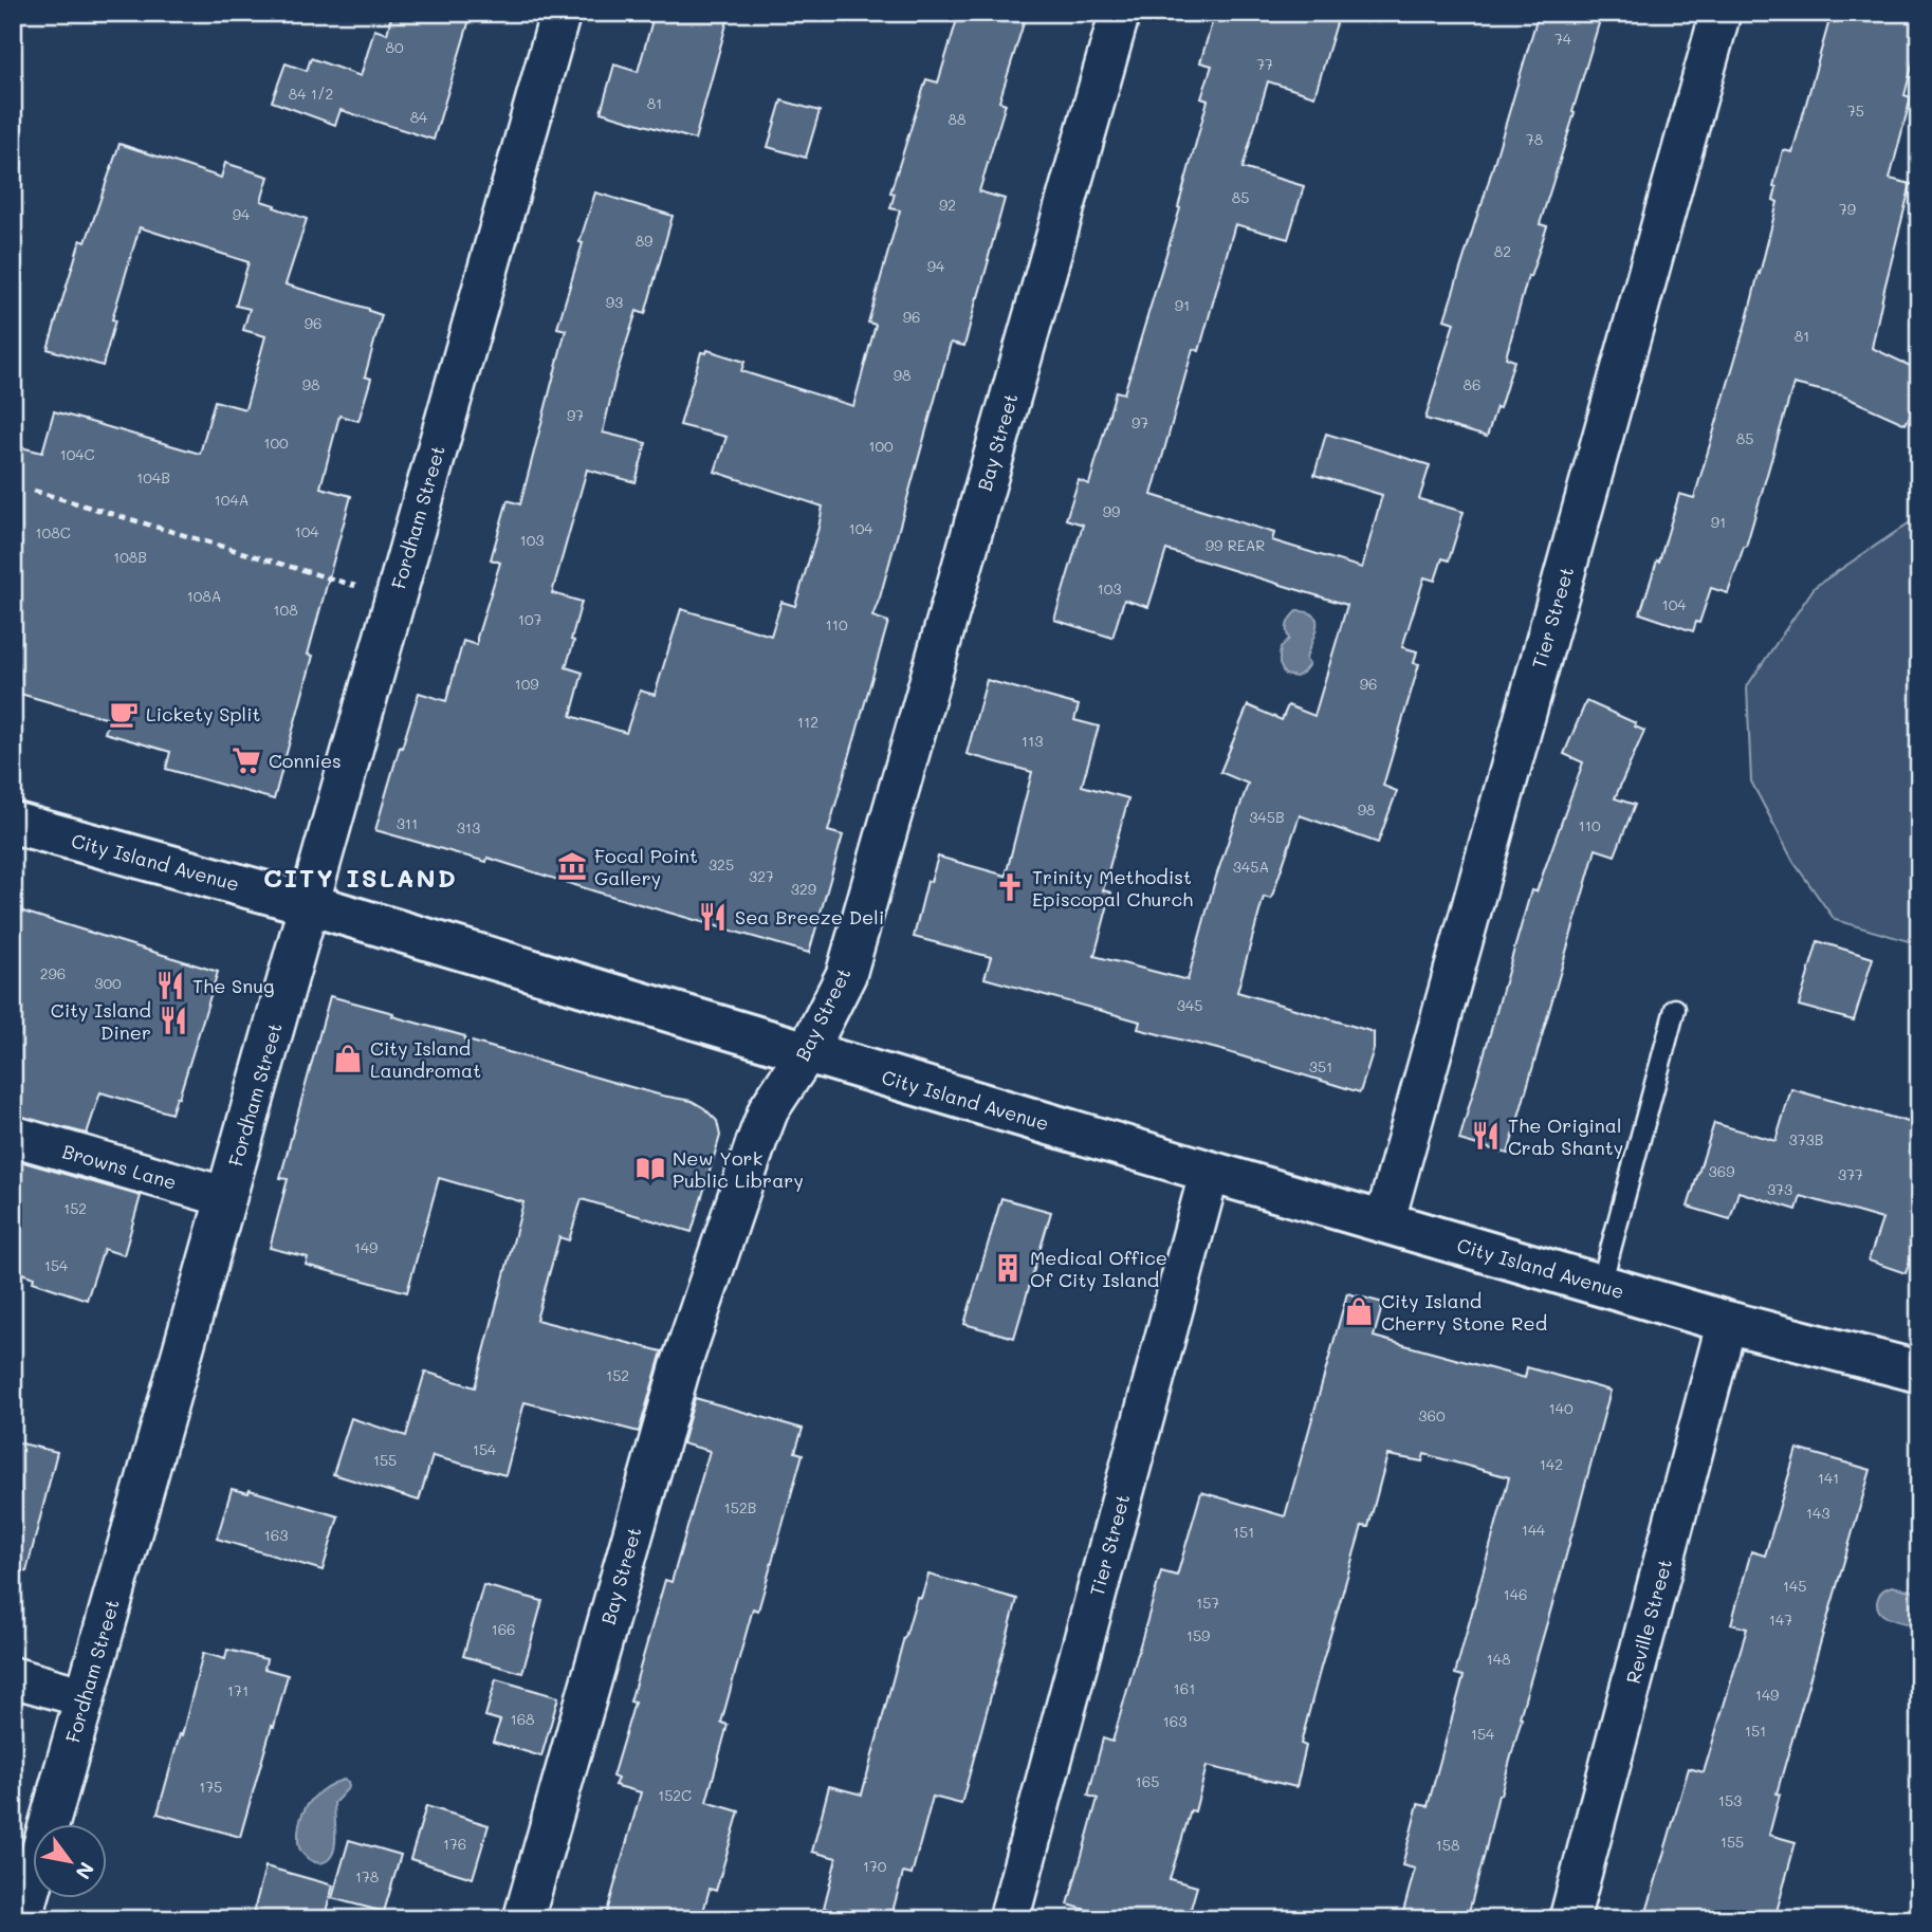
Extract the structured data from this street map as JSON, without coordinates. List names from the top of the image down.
{
  "streets": {
    "main road": ["City Island Avenue"],
    "street": [
      "Bay Street",
      "Fordham Street",
      "Tier Street",
      "Browns Lane",
      "Reville Street"
    ]
  },
  "crossings": [
    ["Bay Street", "City Island Avenue"],
    ["Fordham Street", "City Island Avenue"],
    ["Fordham Street", "Browns Lane"],
    ["Tier Street", "City Island Avenue"],
    ["City Island Avenue", "Reville Street"]
  ],
  "districts": ["CITY ISLAND"],
  "places": {
    "cafe": ["Lickety Split"],
    "supermarket": ["Connies"],
    "museum": ["Focal Point Gallery"],
    "church": ["Trinity Methodist Episcopal Church"],
    "restaurant": [
      "Sea Breeze Deli",
      "The Snug",
      "City Island Diner",
      "The Original Crab Shanty"
    ],
    "shop": ["City Island Laundromat", "City Island Cherry Stone Red"],
    "library": ["New York Public Library"],
    "building": ["Medical Office Of City Island"]
  },
  "house_numbers": [
    "74",
    "80",
    "77",
    "84 1/2",
    "81",
    "75",
    "84",
    "88",
    "78",
    "85",
    "92",
    "79",
    "94",
    "89",
    "82",
    "94",
    "93",
    "91",
    "96",
    "96",
    "81",
    "98",
    "98",
    "86",
    "97",
    "97",
    "85",
    "100",
    "100",
    "104C",
    "104B",
    "104A",
    "99",
    "91",
    "104",
    "104",
    "108C",
    "103",
    "99 REAR",
    "108B",
    "103",
    "108A",
    "104",
    "108",
    "107",
    "110",
    "109",
    "96",
    "112",
    "113",
    "98",
    "345B",
    "311",
    "110",
    "313",
    "325",
    "345A",
    "327",
    "329",
    "296",
    "300",
    "345",
    "351",
    "373B",
    "369",
    "377",
    "373",
    "152",
    "149",
    "154",
    "152",
    "140",
    "360",
    "154",
    "155",
    "142",
    "141",
    "152B",
    "143",
    "144",
    "151",
    "163",
    "145",
    "146",
    "157",
    "147",
    "166",
    "159",
    "148",
    "161",
    "171",
    "149",
    "168",
    "163",
    "151",
    "154",
    "165",
    "175",
    "152C",
    "153",
    "155",
    "176",
    "158",
    "170",
    "178"
  ],
  "north": "bottom right"
}
